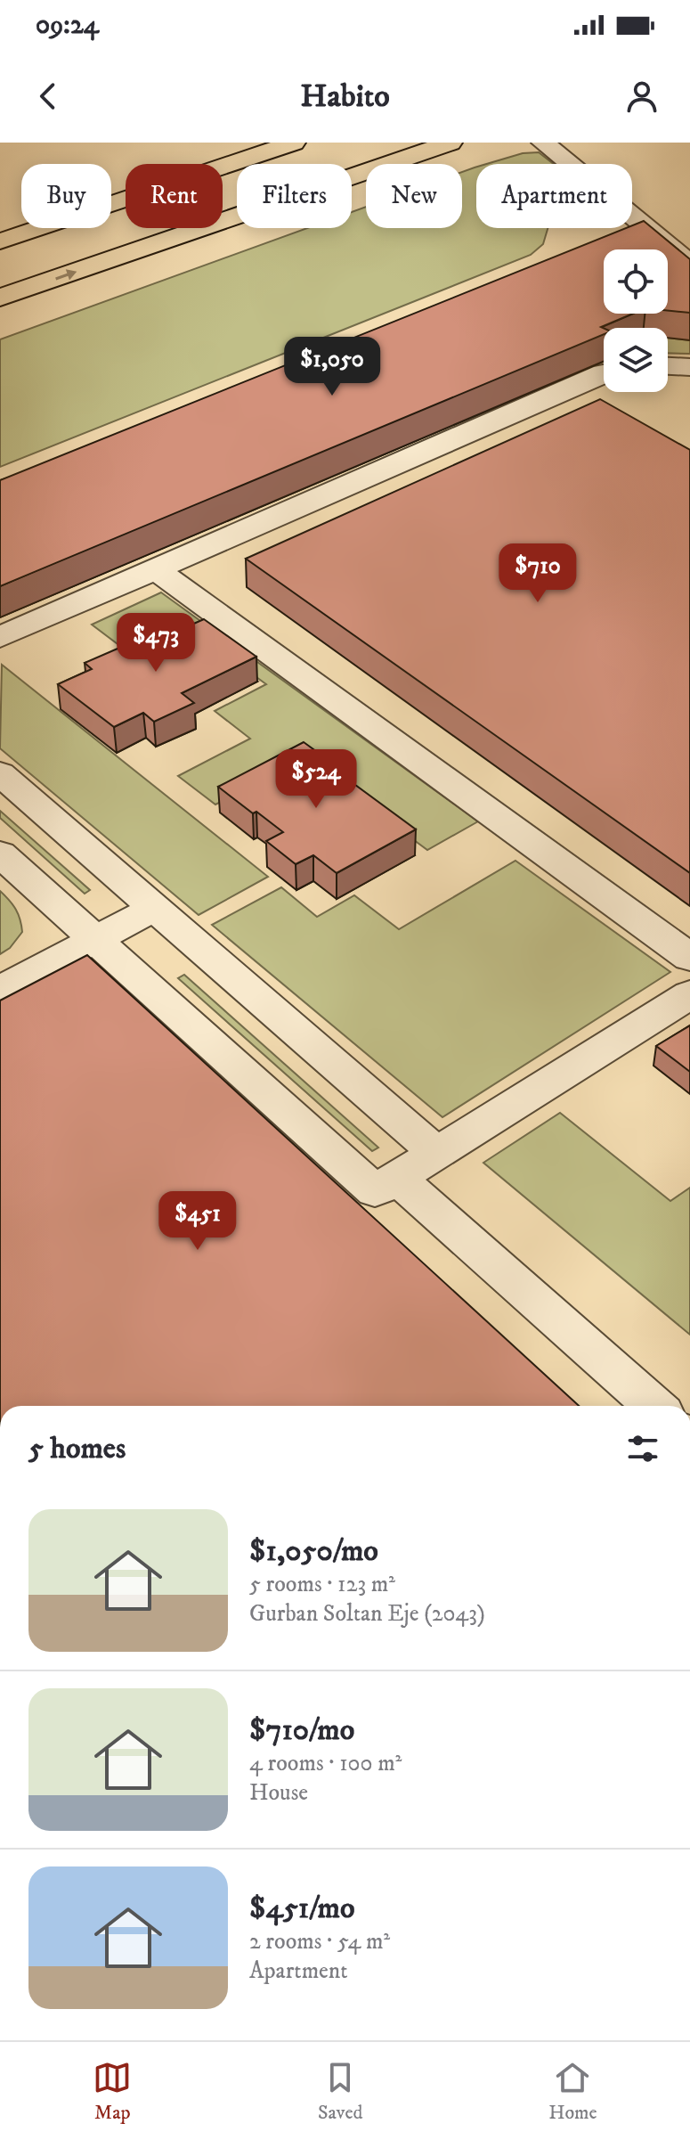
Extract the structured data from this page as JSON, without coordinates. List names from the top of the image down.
{
  "page": {
    "status": "09:24",
    "header": "Habito",
    "chip": [
      "Buy",
      "Rent",
      "Filters",
      "New",
      "Apartment"
    ],
    "price": [
      "$1,050",
      "$710",
      "$473",
      "$524",
      "$451"
    ],
    "heading": "5 homes",
    "list": [
      {
        "name": "$1,050/mo",
        "note": "5 rooms · 123 m² · Gurban Soltan Eje (2043)"
      },
      {
        "name": "$710/mo",
        "note": "4 rooms · 100 m² · House"
      },
      {
        "name": "$451/mo",
        "note": "2 rooms · 54 m² · Apartment"
      }
    ],
    "tabs": ["Map", "Saved", "Home"]
  }
}
